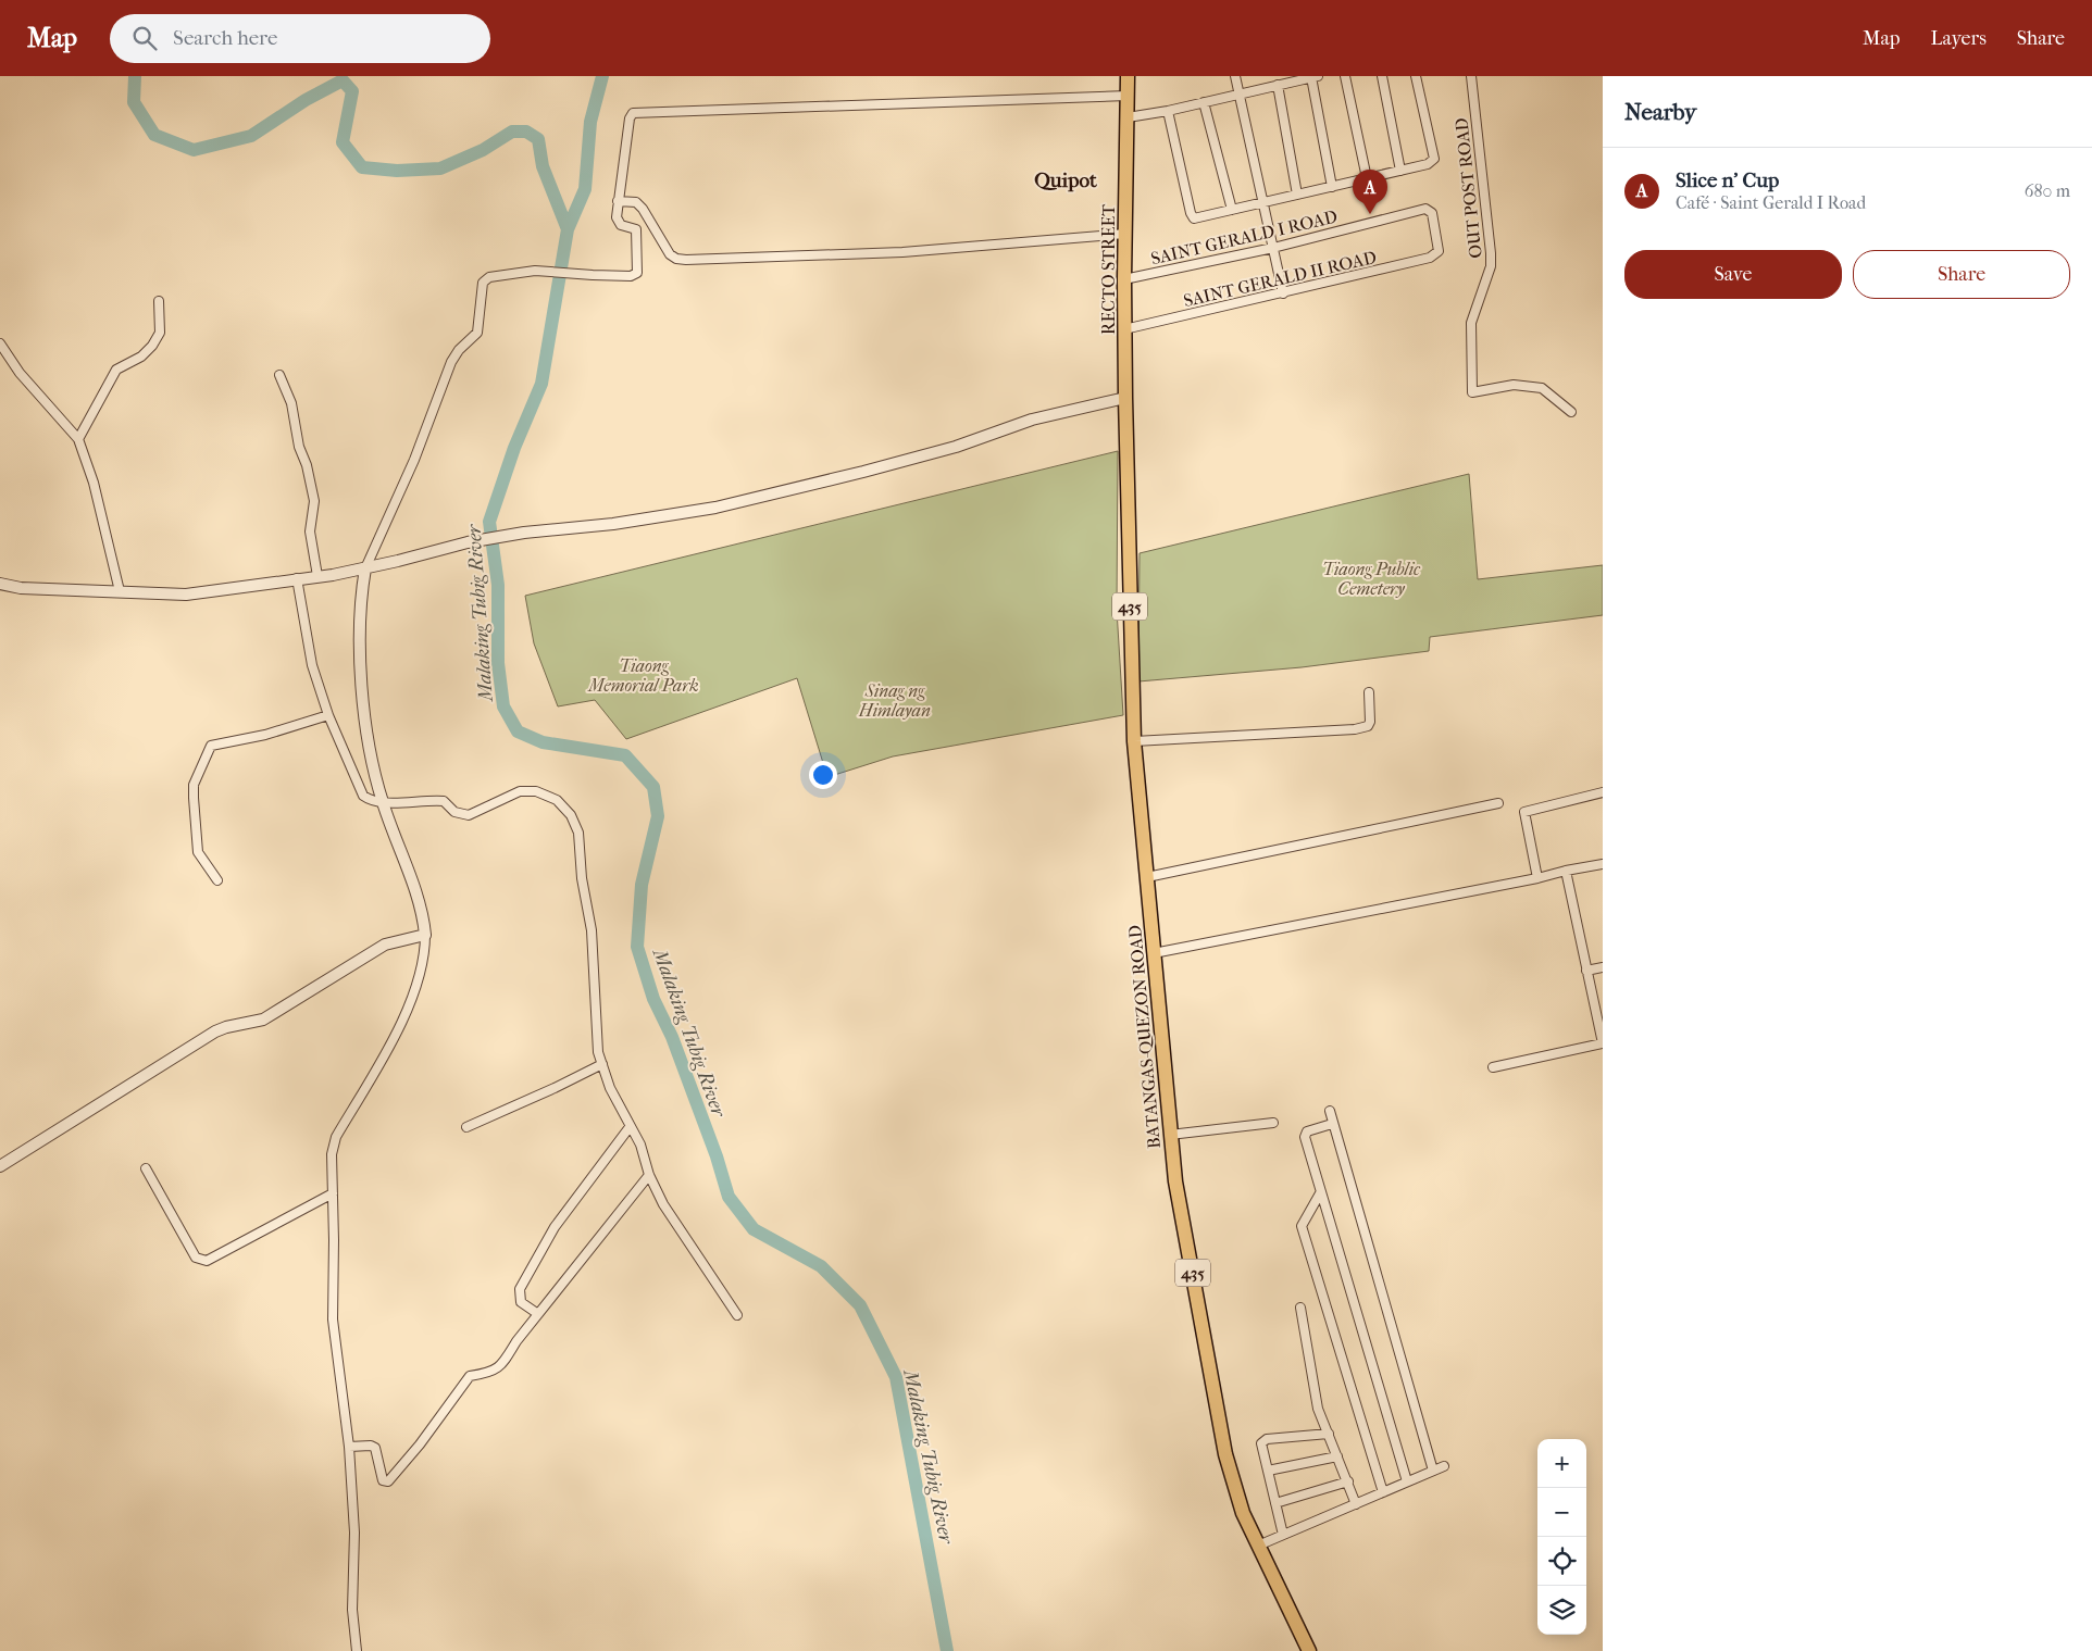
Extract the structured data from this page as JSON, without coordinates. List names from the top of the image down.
{
  "streets": {
    "main road": ["RECTO STREET", "435", "BATANGAS-QUEZON ROAD"],
    "street": ["OUT POST ROAD", "SAINT GERALD I ROAD", "SAINT GERALD II ROAD"]
  },
  "crossings": [
    ["SAINT GERALD I ROAD", "RECTO STREET"],
    ["SAINT GERALD I ROAD", "SAINT GERALD II ROAD"],
    ["RECTO STREET", "SAINT GERALD II ROAD"],
    ["RECTO STREET", "BATANGAS-QUEZON ROAD"]
  ],
  "districts": ["Quipot"],
  "water": ["Malaking Tubig River"],
  "parks": ["Tiaong Public Cemetery", "Tiaong Memorial Park", "Sinag ng Himlayan"],
  "page": {
    "header": "Map",
    "search": "Search here",
    "nav": ["Map", "Layers", "Share"],
    "heading": "Nearby",
    "list": [
      {
        "mark": "A",
        "name": "Slice n' Cup",
        "note": "Café · Saint Gerald I Road",
        "value": "680 m"
      }
    ],
    "pins": "A",
    "buttons": ["Save", "Share"],
    "map_buttons": ["+", "−"]
  }
}
